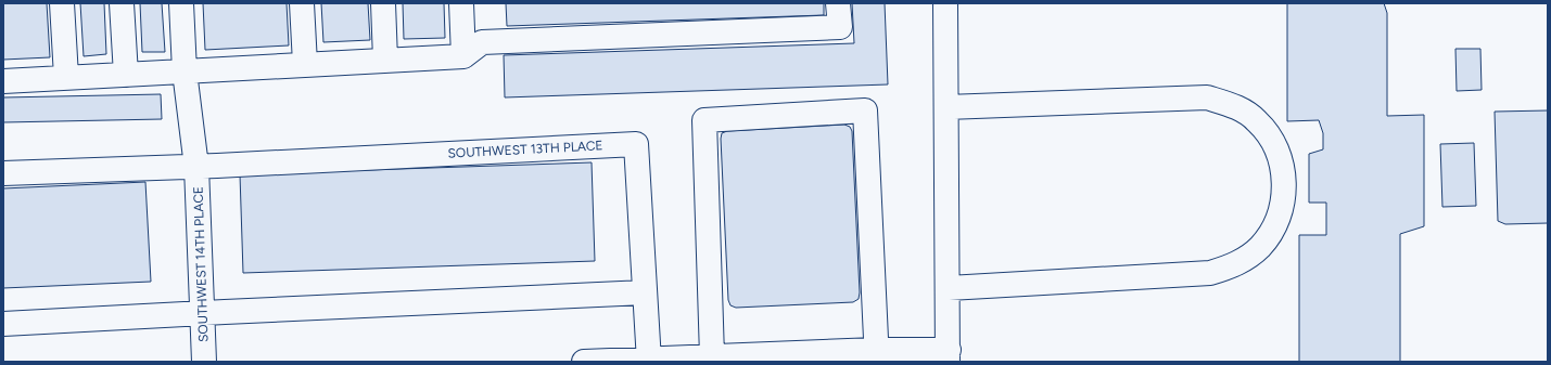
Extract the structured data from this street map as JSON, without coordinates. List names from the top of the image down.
{
  "streets": {
    "street": ["SOUTHWEST 13TH PLACE", "SOUTHWEST 14TH PLACE"]
  },
  "crossings": [
    ["SOUTHWEST 13TH PLACE", "SOUTHWEST 14TH PLACE"]
  ]
}
